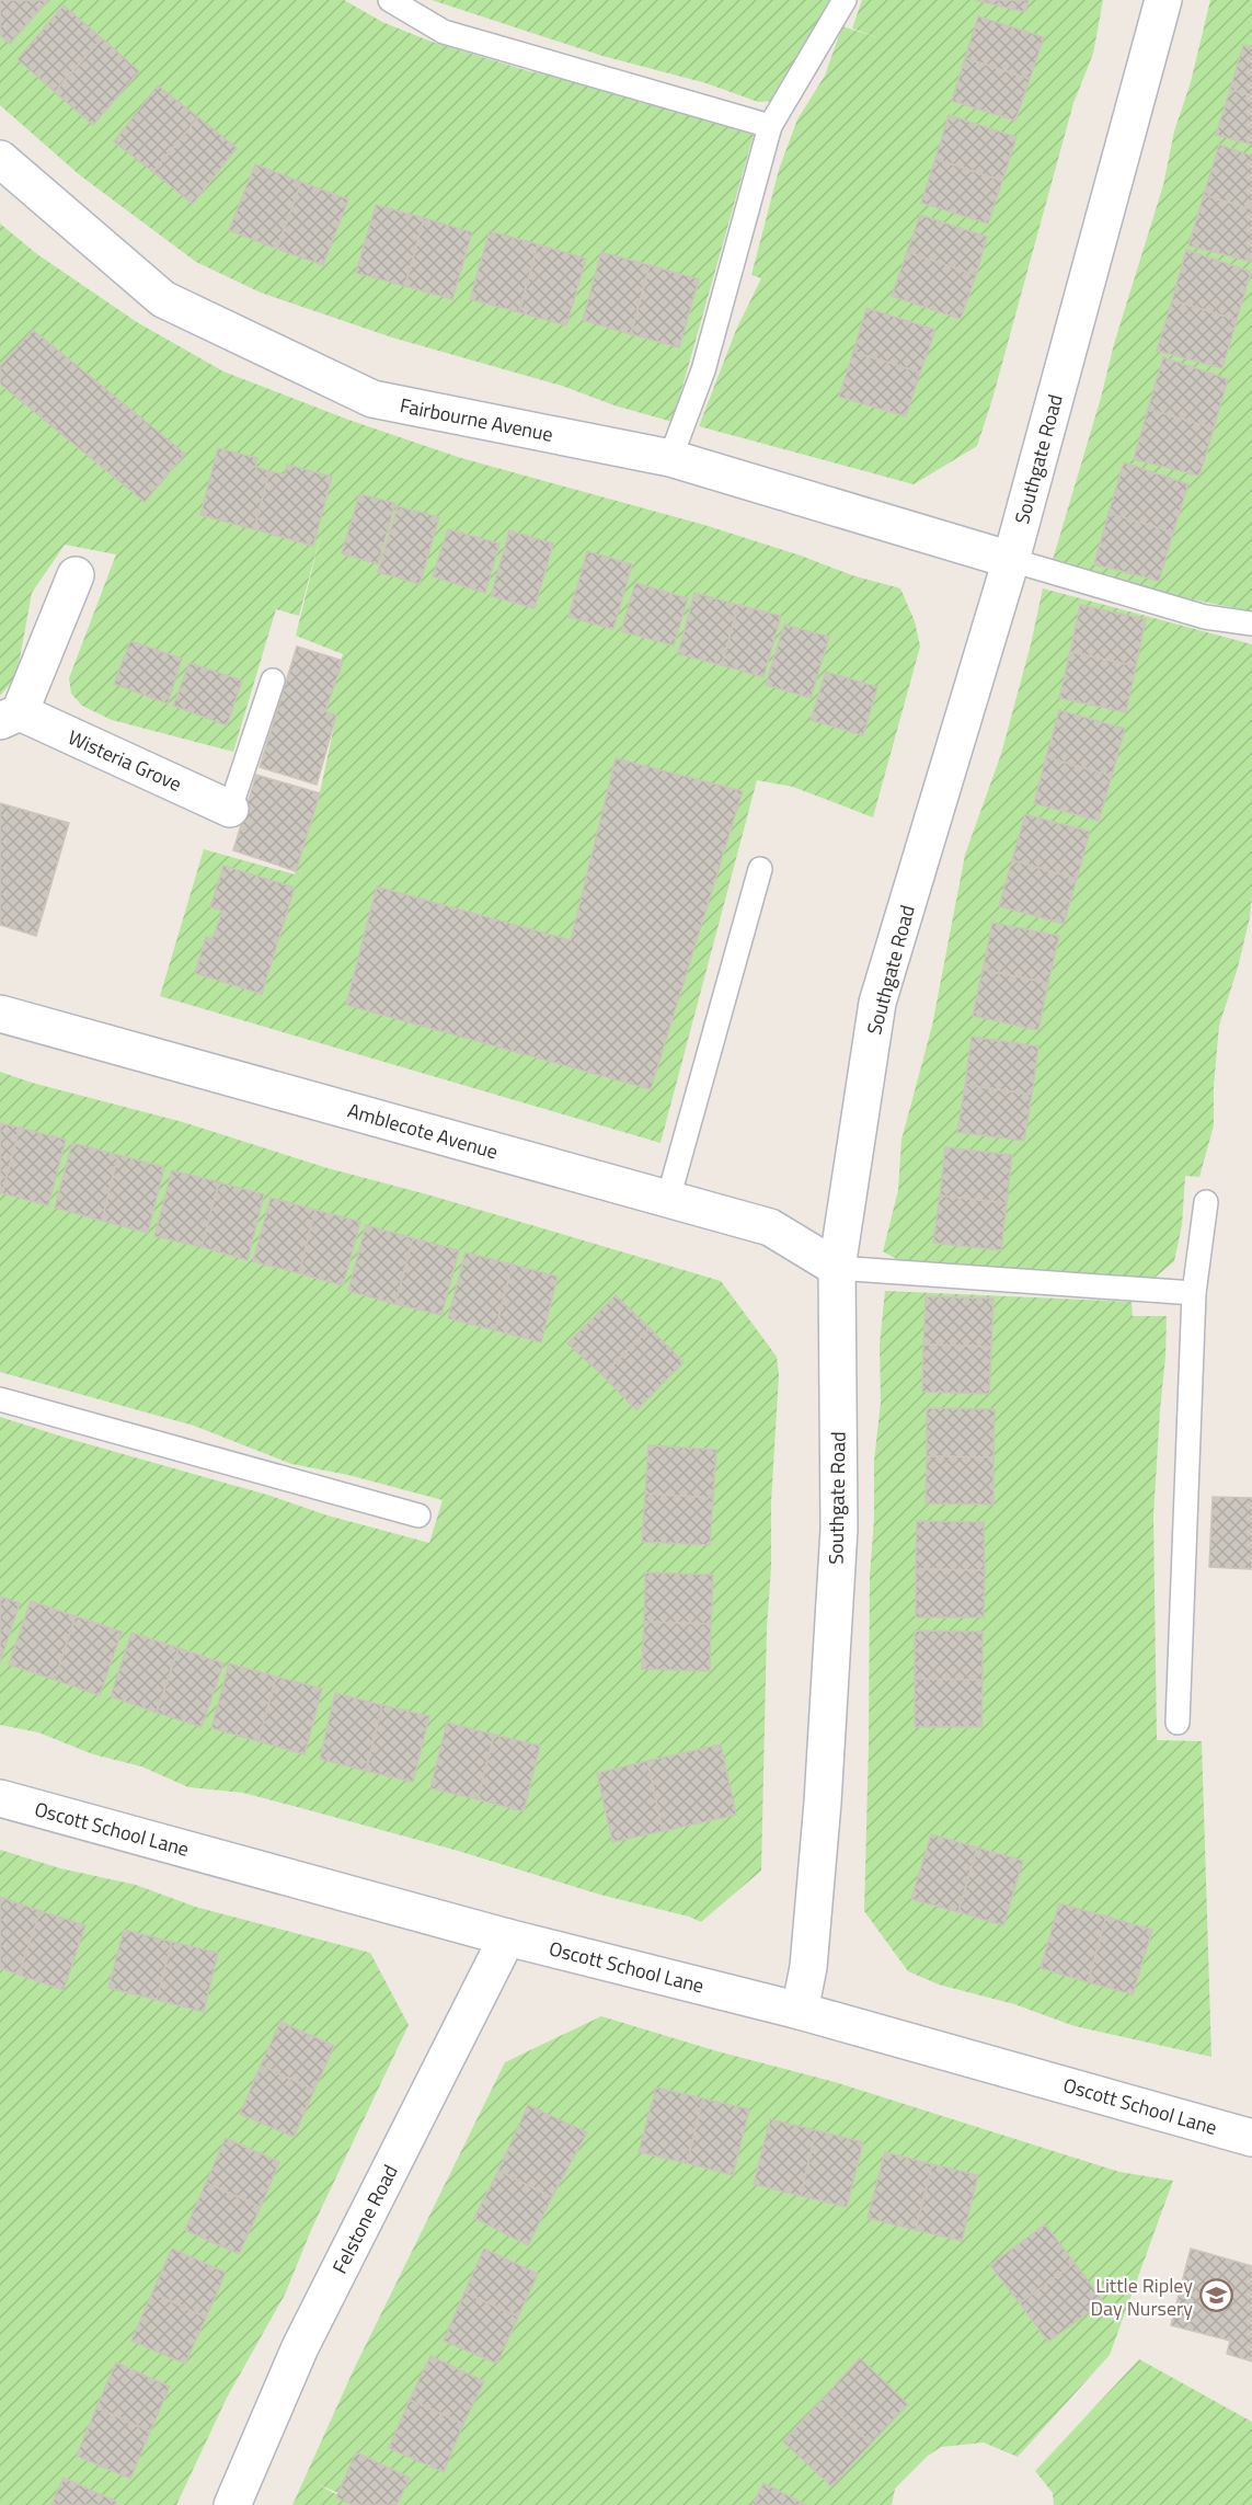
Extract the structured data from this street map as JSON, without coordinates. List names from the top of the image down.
{
  "streets": {
    "street": [
      "Fairbourne Avenue",
      "Southgate Road",
      "Wisteria Grove",
      "Amblecote Avenue",
      "Oscott School Lane",
      "Felstone Road"
    ]
  },
  "crossings": [
    ["Fairbourne Avenue", "Southgate Road"],
    ["Southgate Road", "Amblecote Avenue"],
    ["Southgate Road", "Oscott School Lane"],
    ["Oscott School Lane", "Felstone Road"]
  ],
  "places": {
    "school or university": ["Little Ripley Day Nursery"]
  }
}
